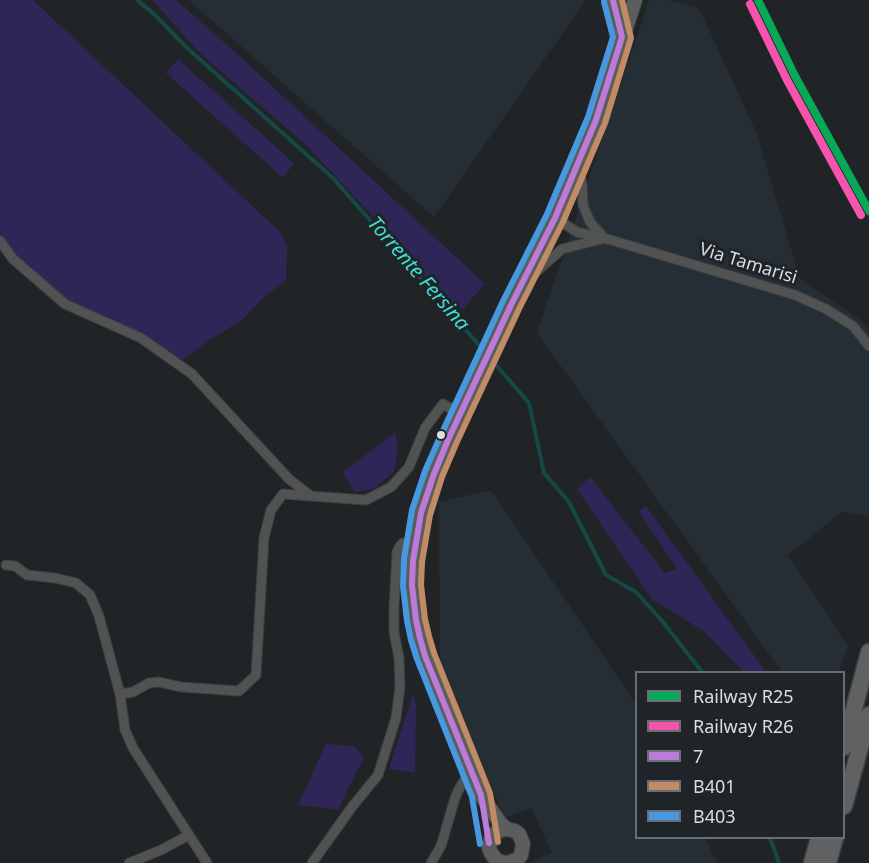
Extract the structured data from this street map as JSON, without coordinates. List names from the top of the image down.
{
  "streets": {
    "street": ["Via Tamarisi"]
  },
  "water": ["Torrente Fersina"],
  "lines": [
    "rail line R25",
    "transit line 7",
    "transit line B401",
    "transit line B403",
    "rail line R26"
  ],
  "legend": [
    "Railway R25",
    "Railway R26",
    "7",
    "B401",
    "B403"
  ]
}
